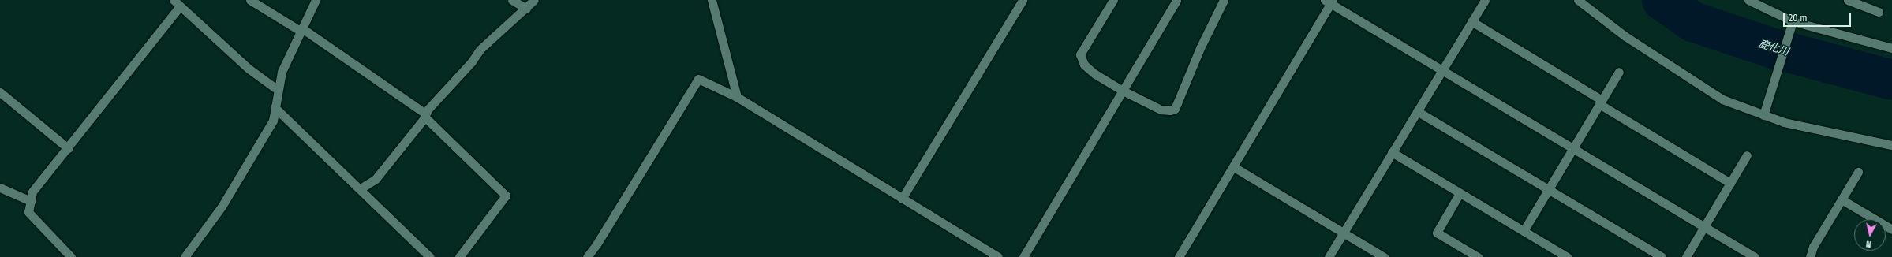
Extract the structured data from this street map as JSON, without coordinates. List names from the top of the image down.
{
  "water": ["鹿化川"],
  "scale_bar": "20 m",
  "north": "bottom"
}
